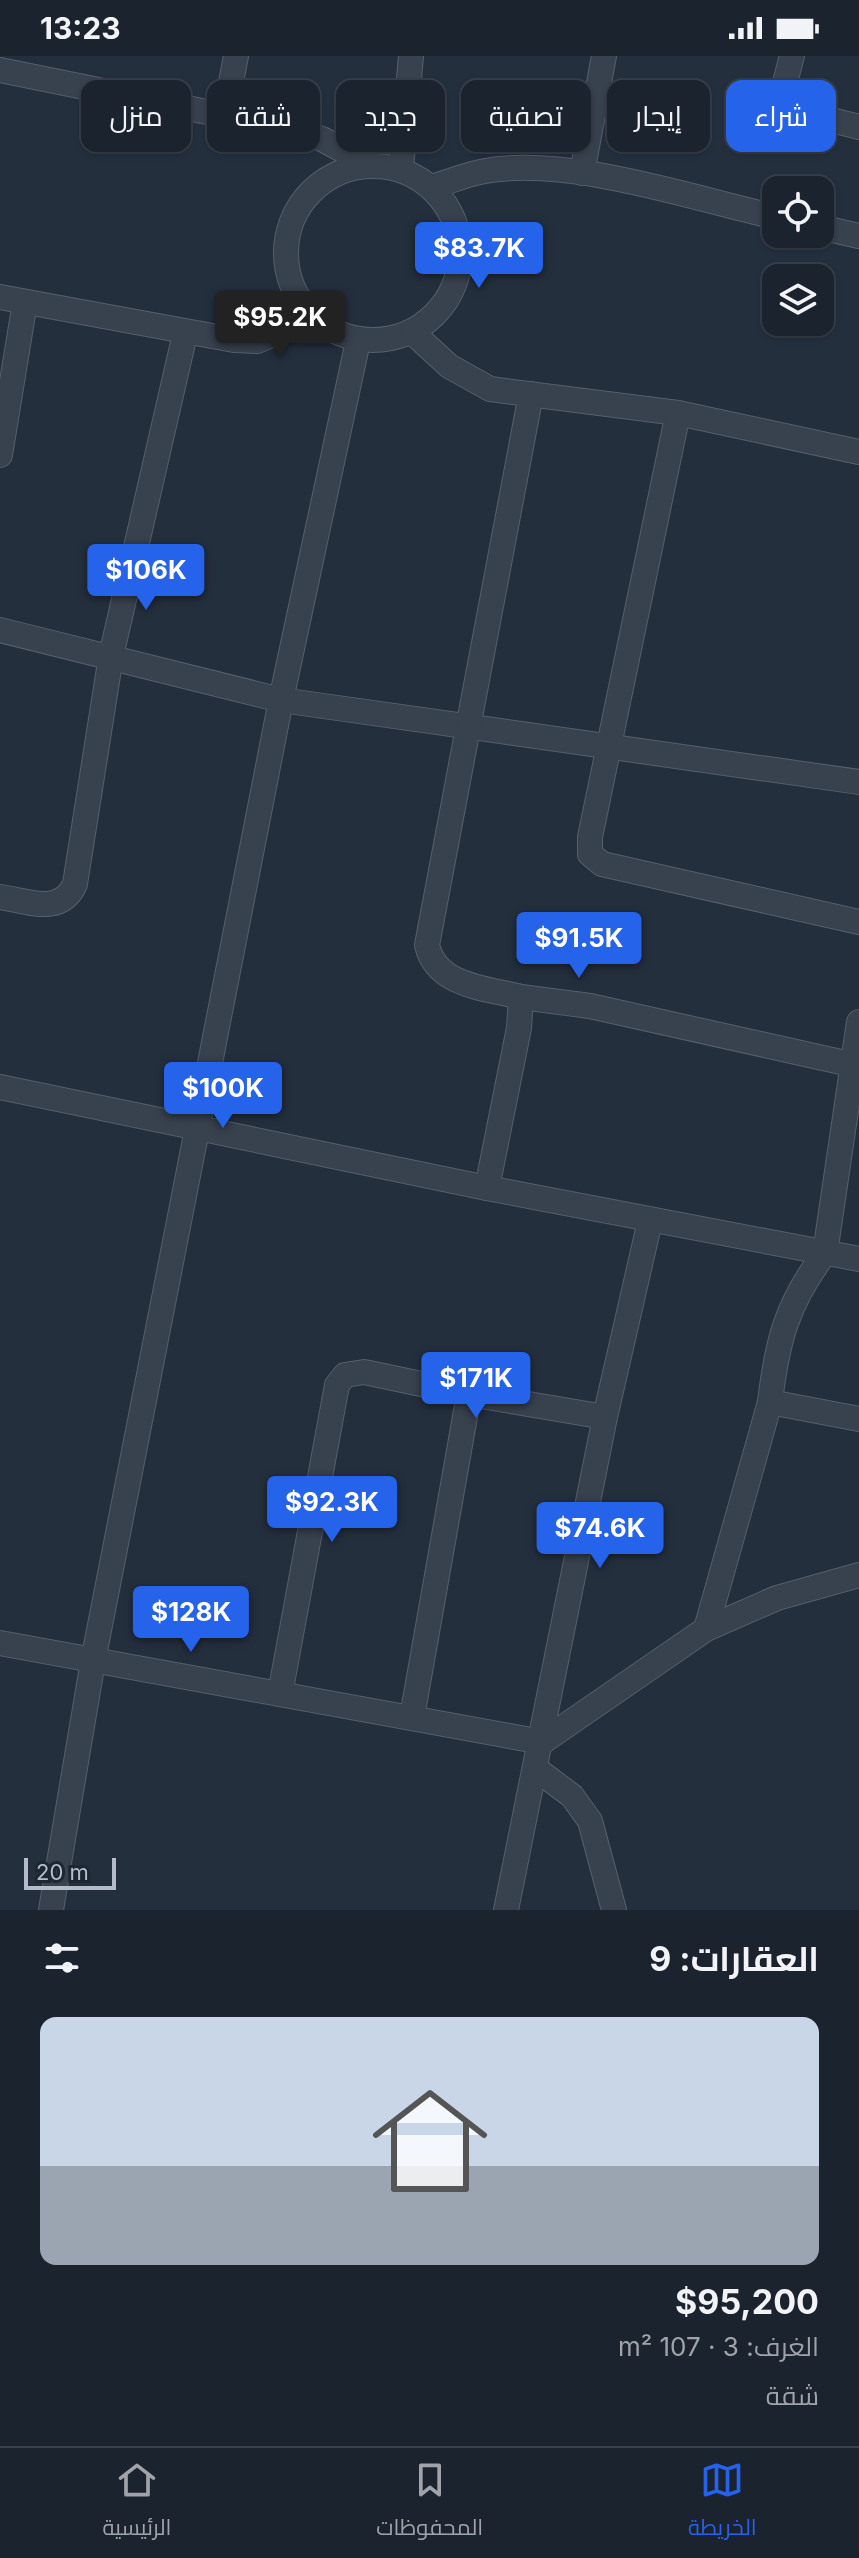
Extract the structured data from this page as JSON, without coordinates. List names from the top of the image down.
{
  "scale_bar": "20 m",
  "page": {
    "status": "13:23",
    "chip": [
      "شراء",
      "إيجار",
      "تصفية",
      "جديد",
      "شقة",
      "منزل"
    ],
    "price": [
      "$83.7K",
      "$95.2K",
      "$106K",
      "$91.5K",
      "$100K",
      "$171K",
      "$92.3K",
      "$74.6K",
      "$128K"
    ],
    "scale": "20 m",
    "heading": "العقارات: 9",
    "list": [
      {
        "name": "$95,200",
        "note": "الغرف: 3 · 107 m² · شقة"
      }
    ],
    "tabs": ["الخريطة", "المحفوظات", "الرئيسية"]
  }
}
